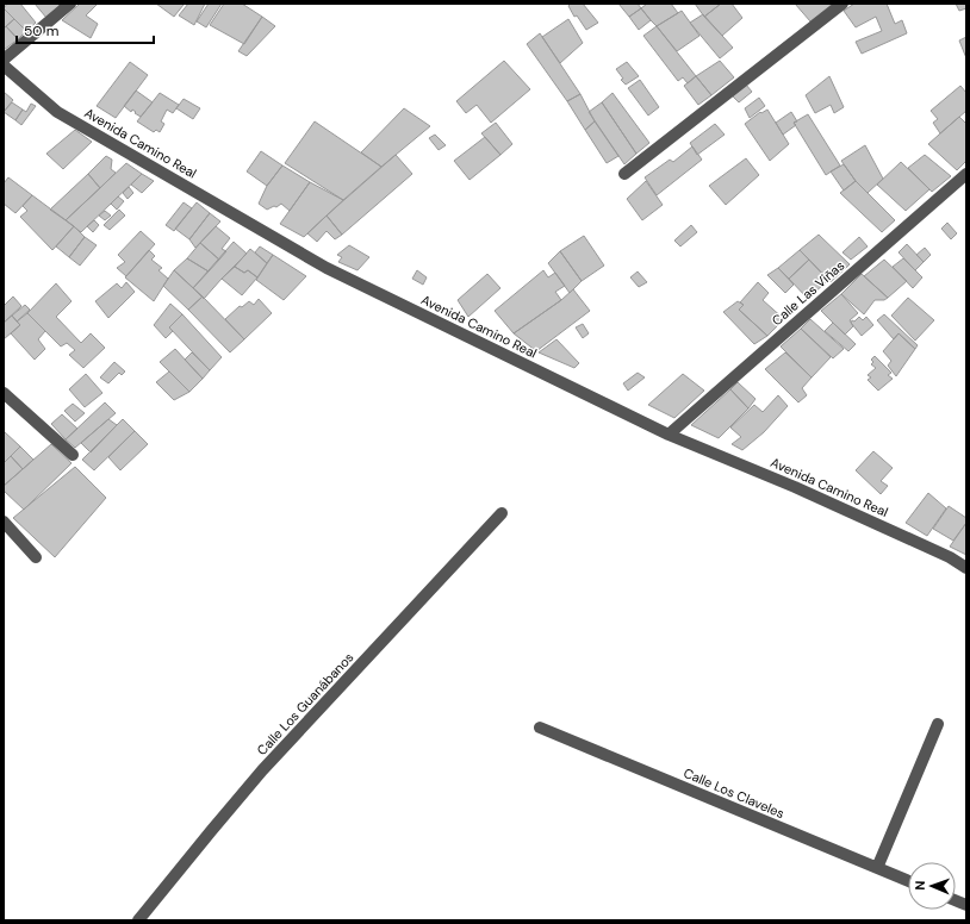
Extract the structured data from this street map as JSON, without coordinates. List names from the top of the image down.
{
  "streets": {
    "street": [
      "Avenida Camino Real",
      "Calle Las Viñas",
      "Calle Los Guanábanos",
      "Calle Los Claveles"
    ]
  },
  "crossings": [
    ["Avenida Camino Real", "Calle Las Viñas"]
  ],
  "scale_bar": "50 m",
  "north": "left"
}
